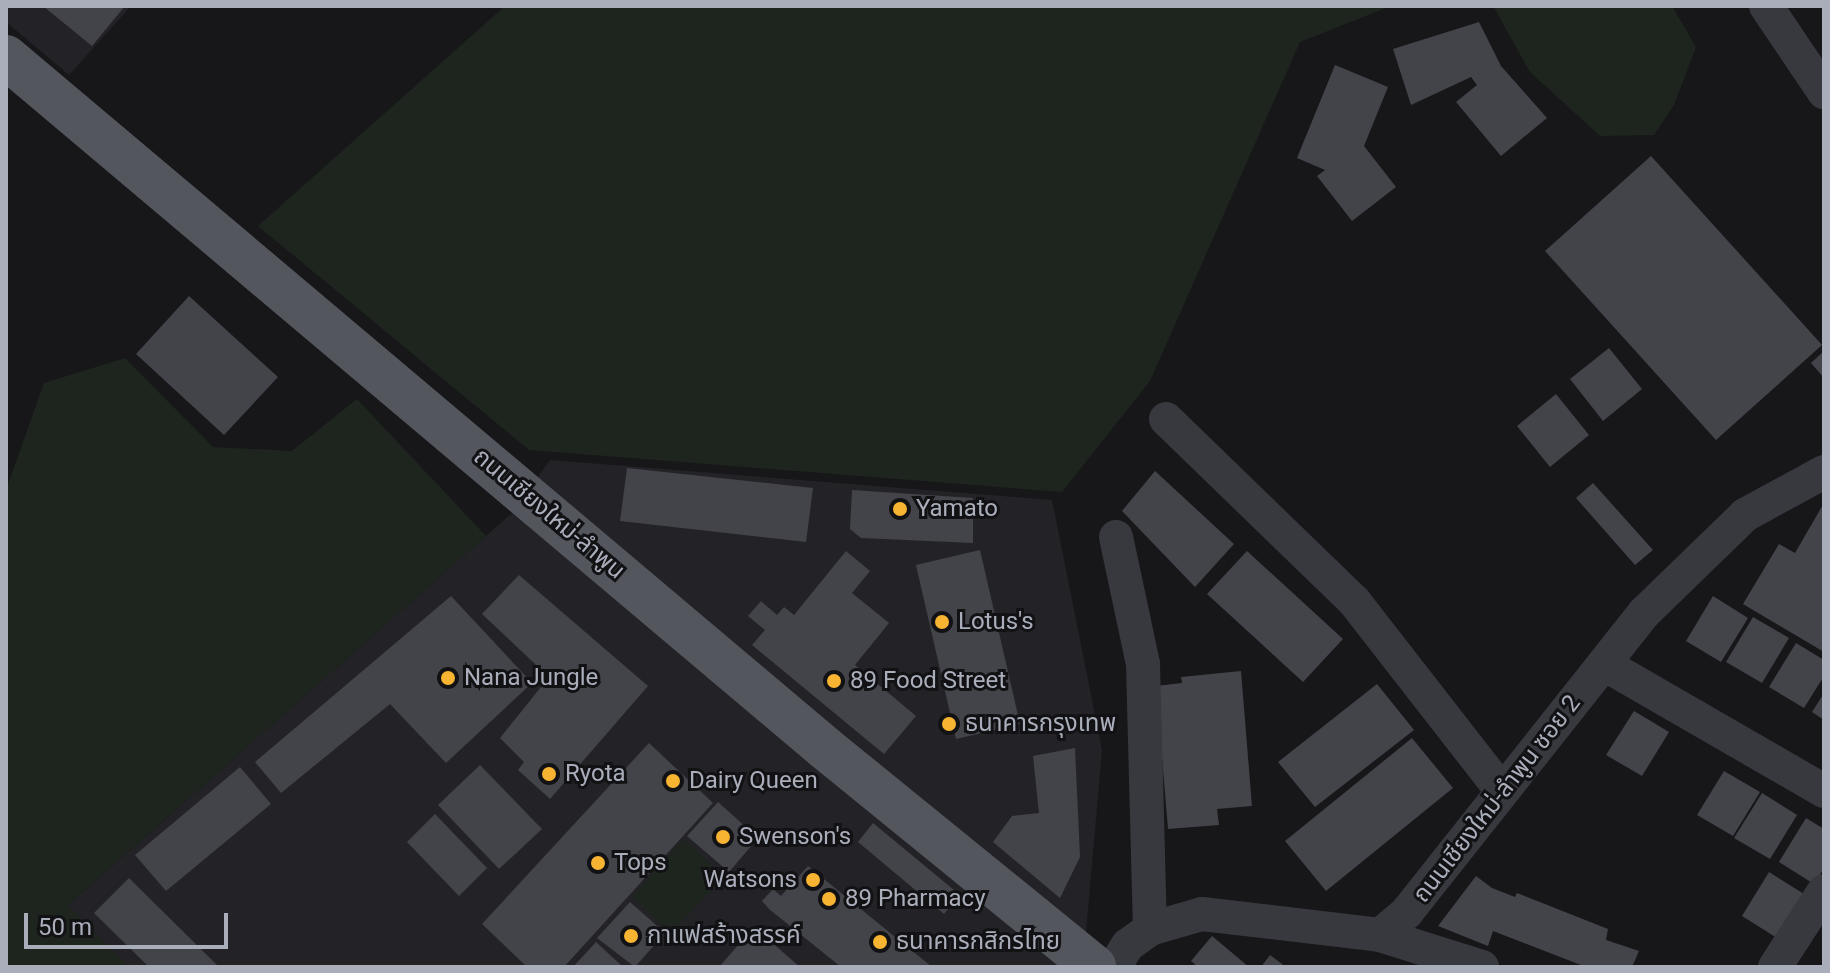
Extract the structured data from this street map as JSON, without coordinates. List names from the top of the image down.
{
  "streets": {
    "main road": ["ถนนเชียงใหม่-ลำพูน"],
    "street": ["ถนนเชียงใหม่-ลำพูน ซอย 2"]
  },
  "places": [
    "Yamato",
    "Lotus's",
    "Nana Jungle",
    "89 Food Street",
    "ธนาคารกรุงเทพ",
    "Ryota",
    "Dairy Queen",
    "Swenson's",
    "Tops",
    "Watsons",
    "89 Pharmacy",
    "กาแฟสร้างสรรค์",
    "ธนาคารกสิกรไทย"
  ],
  "scale_bar": "50 m"
}
